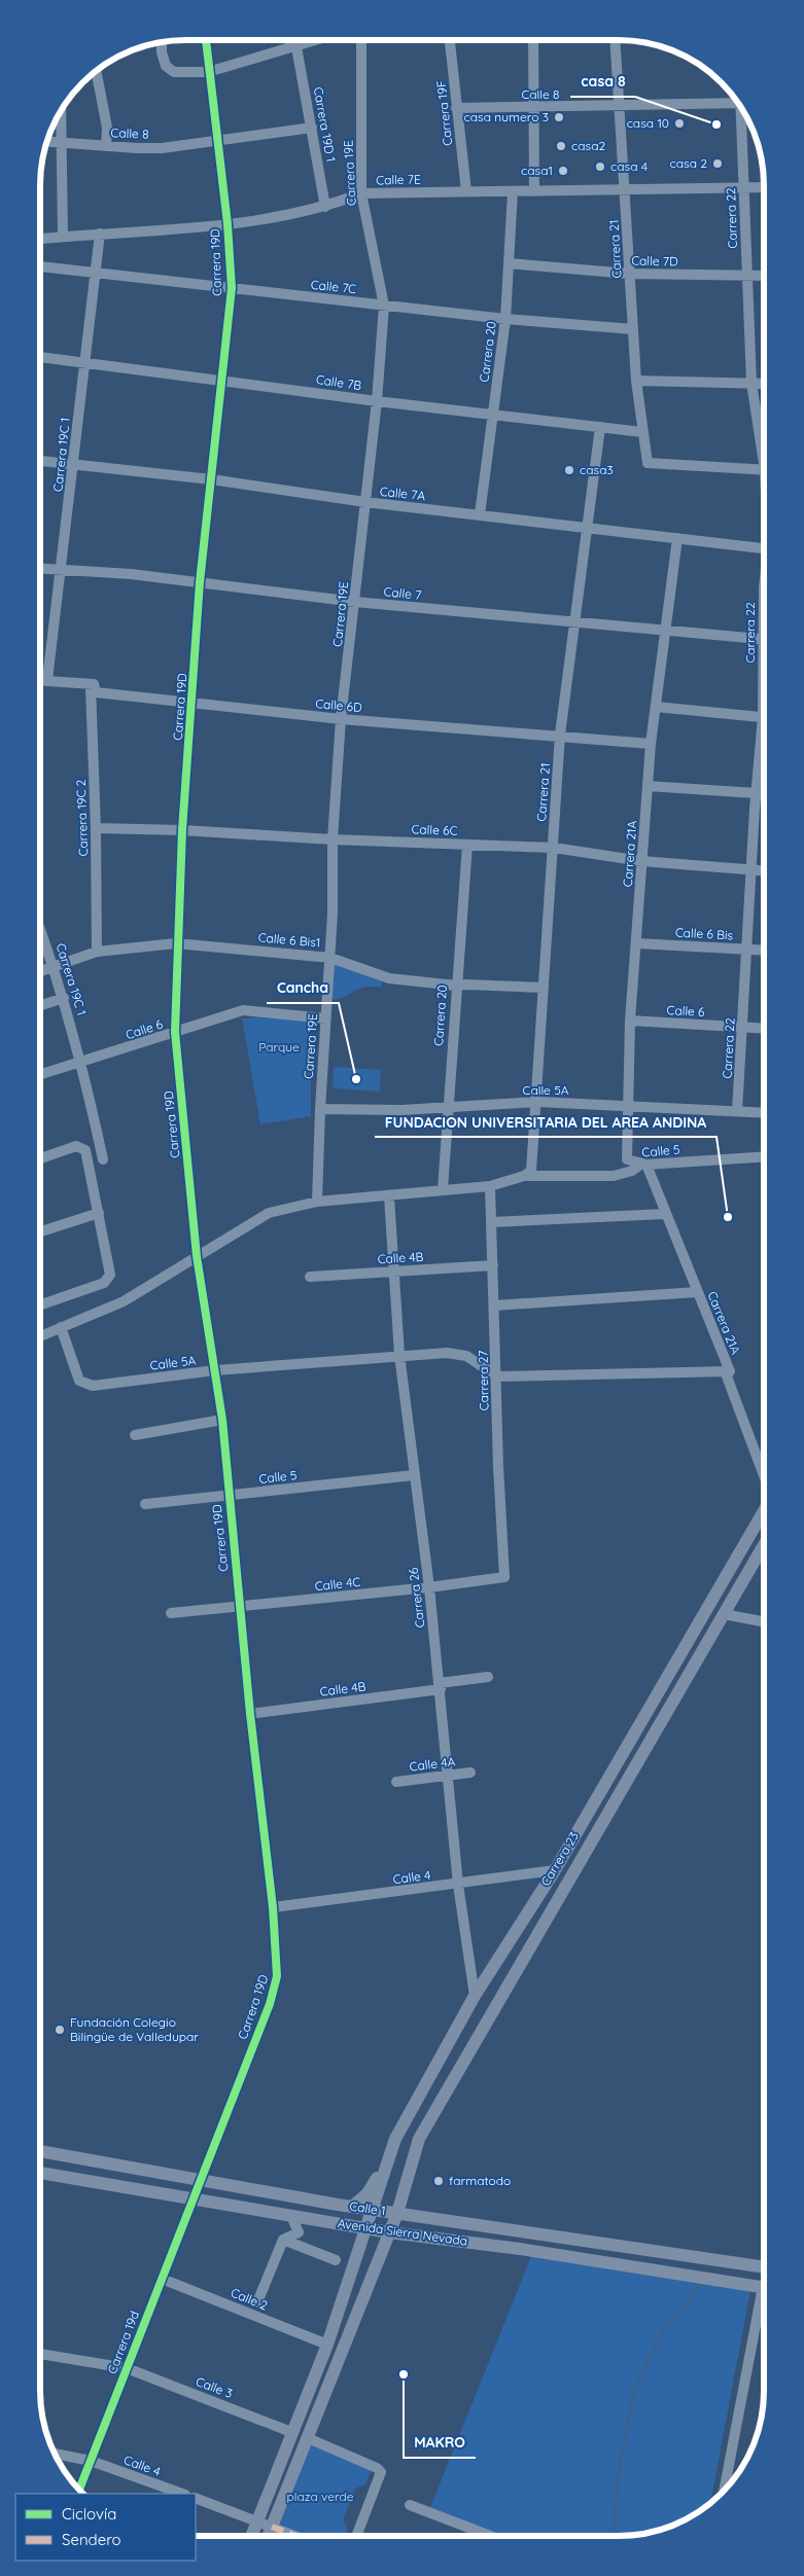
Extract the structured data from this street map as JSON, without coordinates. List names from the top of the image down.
{
  "streets": {
    "main road": ["Carrera 23", "Calle 1", "Avenida Sierra Nevada"],
    "street": [
      "Calle 8",
      "Carrera 19F",
      "Carrera 19D 1",
      "Carrera 19E",
      "Calle 7E",
      "Carrera 22",
      "Carrera 21",
      "Calle 7D",
      "Carrera 19D",
      "Calle 7C",
      "Carrera 20",
      "Calle 7B",
      "Carrera 19C 1",
      "Calle 7A",
      "Calle 7",
      "Calle 6D",
      "Carrera 19C 2",
      "Calle 6C",
      "Carrera 21A",
      "Calle 6 Bis",
      "Calle 6 Bis1",
      "Calle 6",
      "Calle 5A",
      "Calle 5",
      "Calle 4B",
      "Carrera 27",
      "Calle 4C",
      "Carrera 26",
      "Calle 4A",
      "Calle 4",
      "Calle 2",
      "Carrera 19d",
      "Calle 3"
    ]
  },
  "crossings": [
    ["Calle 8", "Carrera 19F"],
    ["Calle 8", "Carrera 19D 1"],
    ["Calle 8", "Carrera 21"],
    ["Calle 8", "Carrera 19D"],
    ["Carrera 19F", "Calle 7E"],
    ["Carrera 19D 1", "Calle 7E"],
    ["Carrera 19E", "Calle 7E"],
    ["Carrera 19E", "Calle 7C"],
    ["Carrera 19E", "Calle 7B"],
    ["Carrera 19E", "Calle 7A"],
    ["Carrera 19E", "Calle 7"],
    ["Carrera 19E", "Calle 6D"],
    ["Carrera 19E", "Calle 6C"],
    ["Carrera 19E", "Calle 6 Bis1"],
    ["Carrera 19E", "Calle 6"],
    ["Carrera 19E", "Calle 5A"],
    ["Carrera 19E", "Calle 5"],
    ["Calle 7E", "Carrera 22"],
    ["Calle 7E", "Carrera 21"],
    ["Calle 7E", "Carrera 19D"],
    ["Calle 7E", "Carrera 20"],
    ["Calle 7E", "Carrera 19C 1"],
    ["Carrera 22", "Calle 7D"],
    ["Carrera 22", "Calle 6C"],
    ["Carrera 22", "Calle 6 Bis"],
    ["Carrera 22", "Calle 6"],
    ["Carrera 22", "Calle 5A"],
    ["Carrera 21", "Calle 7D"],
    ["Carrera 21", "Calle 7C"],
    ["Carrera 21", "Calle 7B"],
    ["Carrera 21", "Calle 7A"],
    ["Carrera 21", "Calle 7"],
    ["Carrera 21", "Calle 6D"],
    ["Carrera 21", "Calle 6C"],
    ["Carrera 21", "Calle 6 Bis1"],
    ["Carrera 21", "Calle 5A"],
    ["Carrera 21", "Calle 5"],
    ["Calle 7D", "Carrera 20"],
    ["Carrera 19D", "Calle 7C"],
    ["Carrera 19D", "Calle 7B"],
    ["Carrera 19D", "Calle 7A"],
    ["Carrera 19D", "Calle 7"],
    ["Carrera 19D", "Calle 6D"],
    ["Carrera 19D", "Calle 6C"],
    ["Carrera 19D", "Calle 6 Bis1"],
    ["Carrera 19D", "Calle 6"],
    ["Carrera 19D", "Calle 5A"],
    ["Carrera 19D", "Calle 5"],
    ["Carrera 19D", "Calle 4B"],
    ["Carrera 19D", "Calle 4C"],
    ["Carrera 19D", "Calle 4"],
    ["Carrera 19D", "Avenida Sierra Nevada"],
    ["Carrera 19D", "Carrera 19d"],
    ["Calle 7C", "Carrera 20"],
    ["Calle 7C", "Carrera 19C 1"],
    ["Carrera 20", "Calle 7B"],
    ["Carrera 20", "Calle 7A"],
    ["Carrera 20", "Calle 6C"],
    ["Carrera 20", "Calle 6 Bis1"],
    ["Carrera 20", "Calle 5A"],
    ["Carrera 20", "Calle 5"],
    ["Calle 7B", "Carrera 19C 1"],
    ["Carrera 19C 1", "Calle 7A"],
    ["Carrera 19C 1", "Calle 7"],
    ["Carrera 19C 1", "Calle 6D"],
    ["Carrera 19C 1", "Calle 6 Bis1"],
    ["Carrera 19C 1", "Calle 6"],
    ["Calle 7A", "Carrera 21A"],
    ["Calle 7", "Carrera 21A"],
    ["Calle 6D", "Carrera 19C 2"],
    ["Calle 6D", "Carrera 21A"],
    ["Carrera 19C 2", "Calle 6C"],
    ["Carrera 19C 2", "Calle 6 Bis1"],
    ["Calle 6C", "Carrera 21A"],
    ["Carrera 21A", "Calle 6 Bis"],
    ["Carrera 21A", "Calle 6"],
    ["Carrera 21A", "Calle 5A"],
    ["Carrera 21A", "Calle 5"],
    ["Calle 5A", "Calle 5"],
    ["Calle 5A", "Carrera 27"],
    ["Calle 5A", "Carrera 26"],
    ["Calle 5", "Carrera 27"],
    ["Calle 5", "Carrera 26"],
    ["Calle 4B", "Carrera 27"],
    ["Calle 4B", "Carrera 26"],
    ["Carrera 27", "Calle 4C"],
    ["Calle 4C", "Carrera 26"],
    ["Carrera 26", "Calle 4A"],
    ["Carrera 26", "Carrera 23"],
    ["Carrera 26", "Calle 4"],
    ["Carrera 23", "Calle 4"],
    ["Carrera 23", "Calle 1"],
    ["Carrera 23", "Avenida Sierra Nevada"],
    ["Carrera 23", "Calle 2"],
    ["Carrera 23", "Calle 3"],
    ["Calle 4", "Carrera 19d"],
    ["Calle 1", "Avenida Sierra Nevada"],
    ["Avenida Sierra Nevada", "Carrera 19d"],
    ["Calle 2", "Carrera 19d"],
    ["Carrera 19d", "Calle 3"]
  ],
  "parks": ["Parque", "plaza verde"],
  "places": [
    "casa numero 3",
    "casa 10",
    "casa 8",
    "casa2",
    "casa 2",
    "casa 4",
    "casa1",
    "casa3",
    "Cancha",
    "FUNDACION UNIVERSITARIA DEL AREA ANDINA",
    "Fundación Colegio Bilingüe de Valledupar",
    "farmatodo",
    "MAKRO"
  ],
  "legend": ["Ciclovía", "Sendero"]
}
